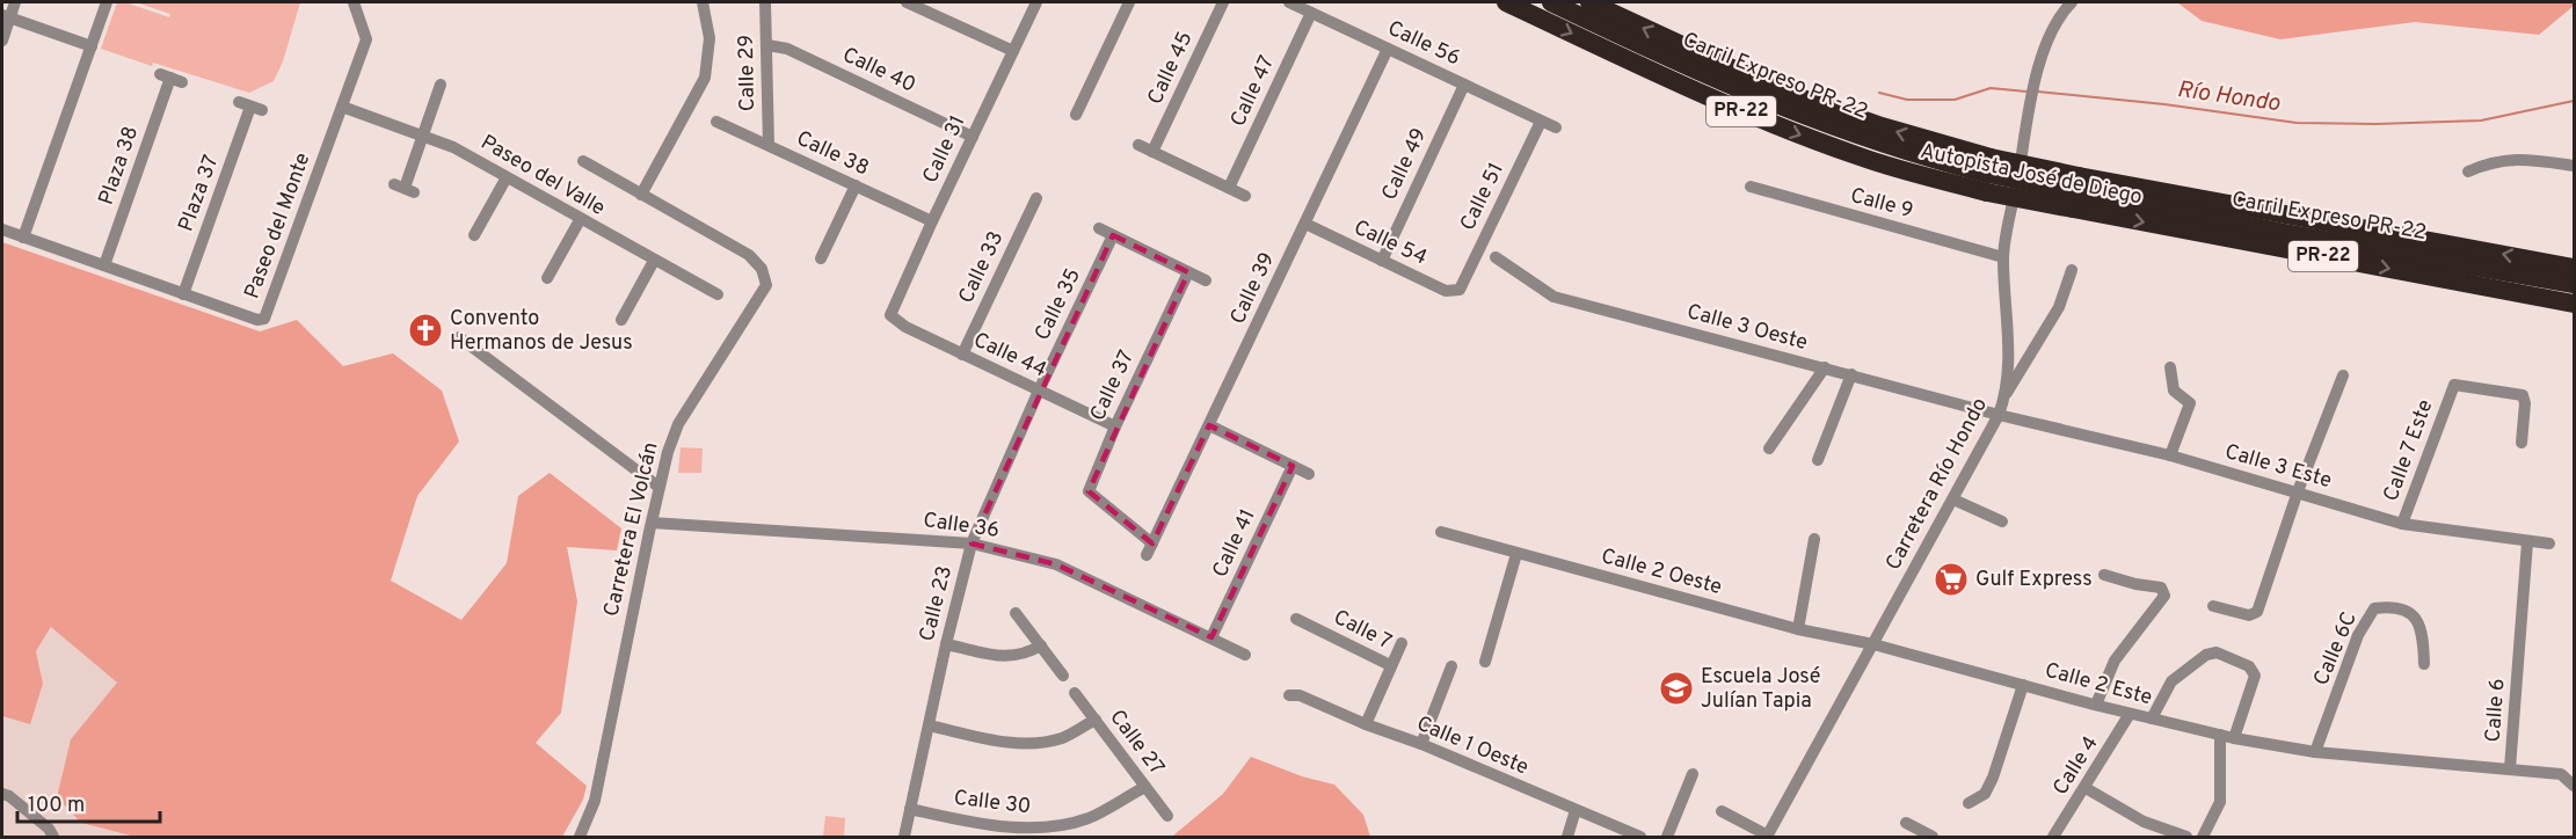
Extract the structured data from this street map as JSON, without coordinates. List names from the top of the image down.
{
  "streets": {
    "highway": ["Carril Expreso PR-22", "PR-22", "Autopista José de Diego"],
    "street": [
      "Calle 56",
      "Calle 45",
      "Calle 40",
      "Calle 29",
      "Calle 47",
      "Calle 31",
      "Calle 38",
      "Calle 49",
      "Plaza 38",
      "Paseo del Valle",
      "Plaza 37",
      "Calle 51",
      "Calle 9",
      "Paseo del Monte",
      "Calle 54",
      "Calle 33",
      "Calle 39",
      "Calle 35",
      "Calle 3 Oeste",
      "Calle 44",
      "Calle 37",
      "Calle 7 Este",
      "Calle 3 Este",
      "Carretera Río Hondo",
      "Calle 36",
      "Carretera El Volcán",
      "Calle 41",
      "Calle 2 Oeste",
      "Calle 23",
      "Calle 7",
      "Calle 6C",
      "Calle 2 Este",
      "Calle 6",
      "Calle 27",
      "Calle 1 Oeste",
      "Calle 4",
      "Calle 30"
    ]
  },
  "crossings": [
    ["Calle 56", "Calle 47"],
    ["Calle 56", "Calle 49"],
    ["Calle 56", "Calle 51"],
    ["Calle 56", "Calle 39"],
    ["Calle 40", "Calle 29"],
    ["Calle 40", "Calle 31"],
    ["Calle 29", "Calle 38"],
    ["Carril Expreso PR-22", "Autopista José de Diego"],
    ["Calle 31", "Calle 38"],
    ["Calle 31", "Calle 44"],
    ["Calle 49", "Calle 54"],
    ["Plaza 38", "Paseo del Monte"],
    ["Paseo del Valle", "Paseo del Monte"],
    ["Plaza 37", "Paseo del Monte"],
    ["Calle 51", "Calle 54"],
    ["Calle 9", "Carretera Río Hondo"],
    ["Calle 54", "Calle 39"],
    ["Calle 33", "Calle 44"],
    ["Calle 39", "Calle 37"],
    ["Calle 35", "Calle 44"],
    ["Calle 35", "Calle 23"],
    ["Calle 3 Oeste", "Calle 3 Este"],
    ["Calle 3 Oeste", "Carretera Río Hondo"],
    ["Calle 44", "Calle 37"],
    ["Calle 44", "Calle 23"],
    ["Calle 7 Este", "Calle 3 Este"],
    ["Calle 3 Este", "Carretera Río Hondo"],
    ["Calle 3 Este", "Calle 6"],
    ["Carretera Río Hondo", "Calle 2 Oeste"],
    ["Carretera Río Hondo", "Calle 2 Este"],
    ["Calle 36", "Carretera El Volcán"],
    ["Calle 36", "Calle 41"],
    ["Calle 36", "Calle 23"],
    ["Calle 2 Oeste", "Calle 2 Este"],
    ["Calle 23", "Calle 30"],
    ["Calle 7", "Calle 1 Oeste"],
    ["Calle 6C", "Calle 2 Este"],
    ["Calle 6C", "Calle 6"],
    ["Calle 2 Este", "Calle 6"],
    ["Calle 2 Este", "Calle 4"],
    ["Calle 27", "Calle 30"]
  ],
  "water": ["Río Hondo"],
  "places": {
    "church": ["Convento Hermanos de Jesus"],
    "supermarket": ["Gulf Express"],
    "school or university": ["Escuela José Julían Tapia"]
  },
  "scale_bar": "100 m"
}
